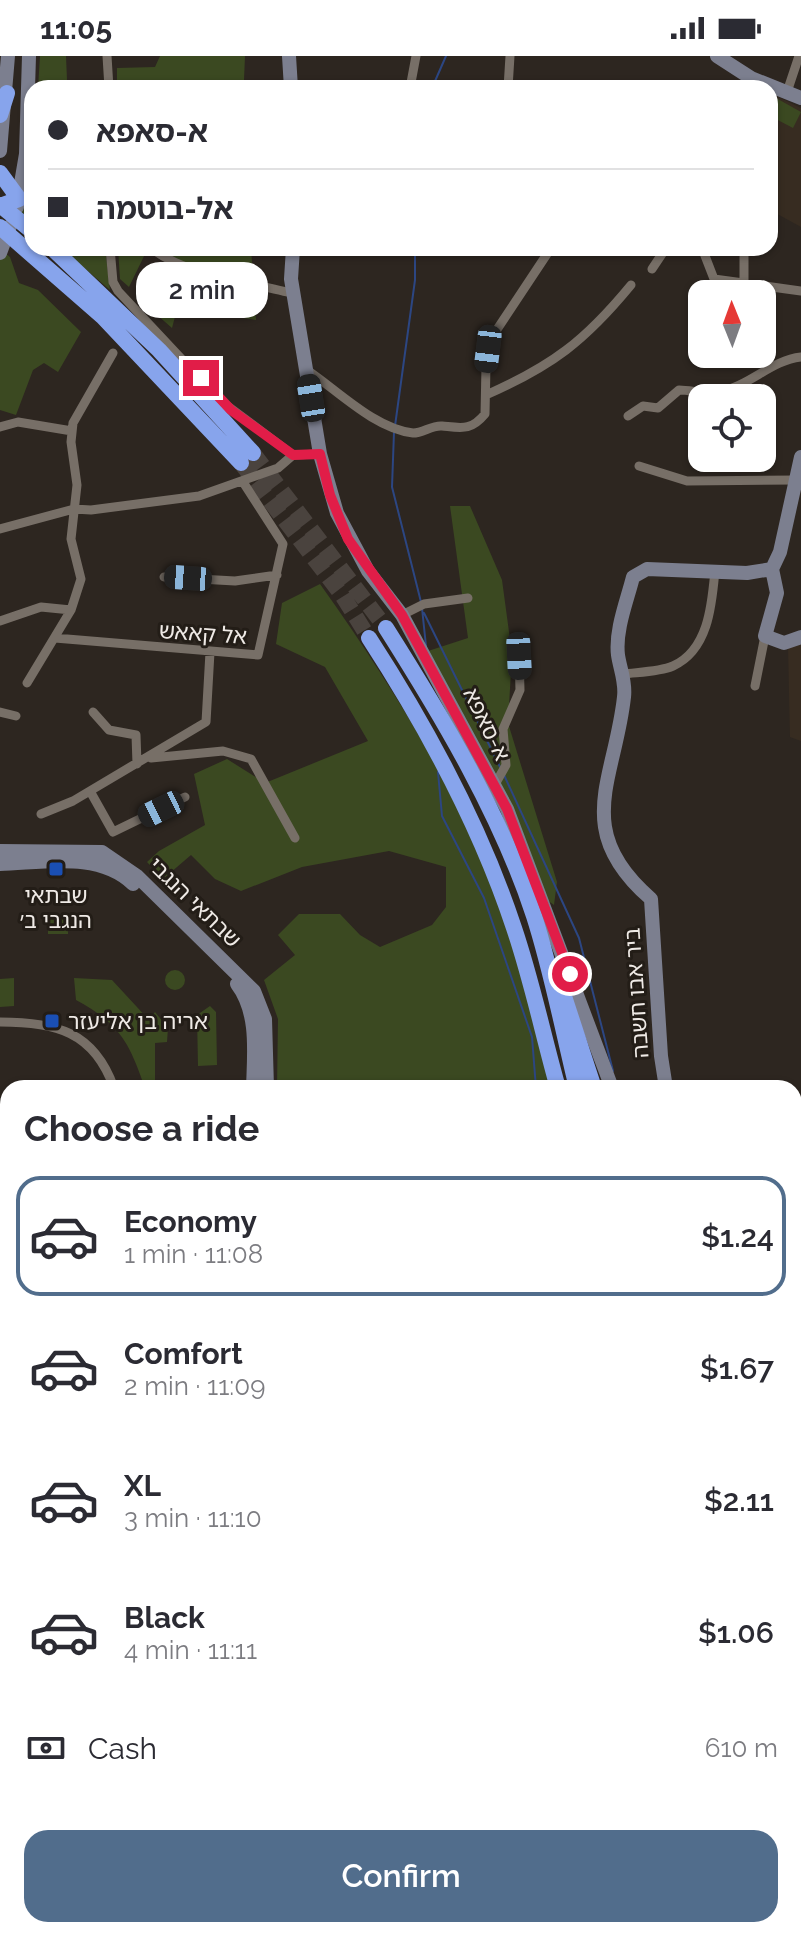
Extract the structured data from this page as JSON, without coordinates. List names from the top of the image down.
{
  "streets": {
    "street": [
      "אל קאאש",
      "א-סאפא",
      "שבתאי הנגבי",
      "ביר אבו חשבה"
    ]
  },
  "places": {
    "transit": ["שבתאי הנגבי ב׳", "אריה בן אליעזר"]
  },
  "north": "top",
  "page": {
    "status": "11:05",
    "banner": ["א-סאפא", "אל-בוטמה"],
    "bubble": "2 min",
    "heading": "Choose a ride",
    "list": [
      {
        "name": "Economy",
        "note": "1 min · 11:08",
        "value": "$1.24"
      },
      {
        "name": "Comfort",
        "note": "2 min · 11:09",
        "value": "$1.67"
      },
      {
        "name": "XL",
        "note": "3 min · 11:10",
        "value": "$2.11"
      },
      {
        "name": "Black",
        "note": "4 min · 11:11",
        "value": "$1.06"
      }
    ],
    "pay": ["Cash", "610 m"],
    "buttons": "Confirm"
  }
}
